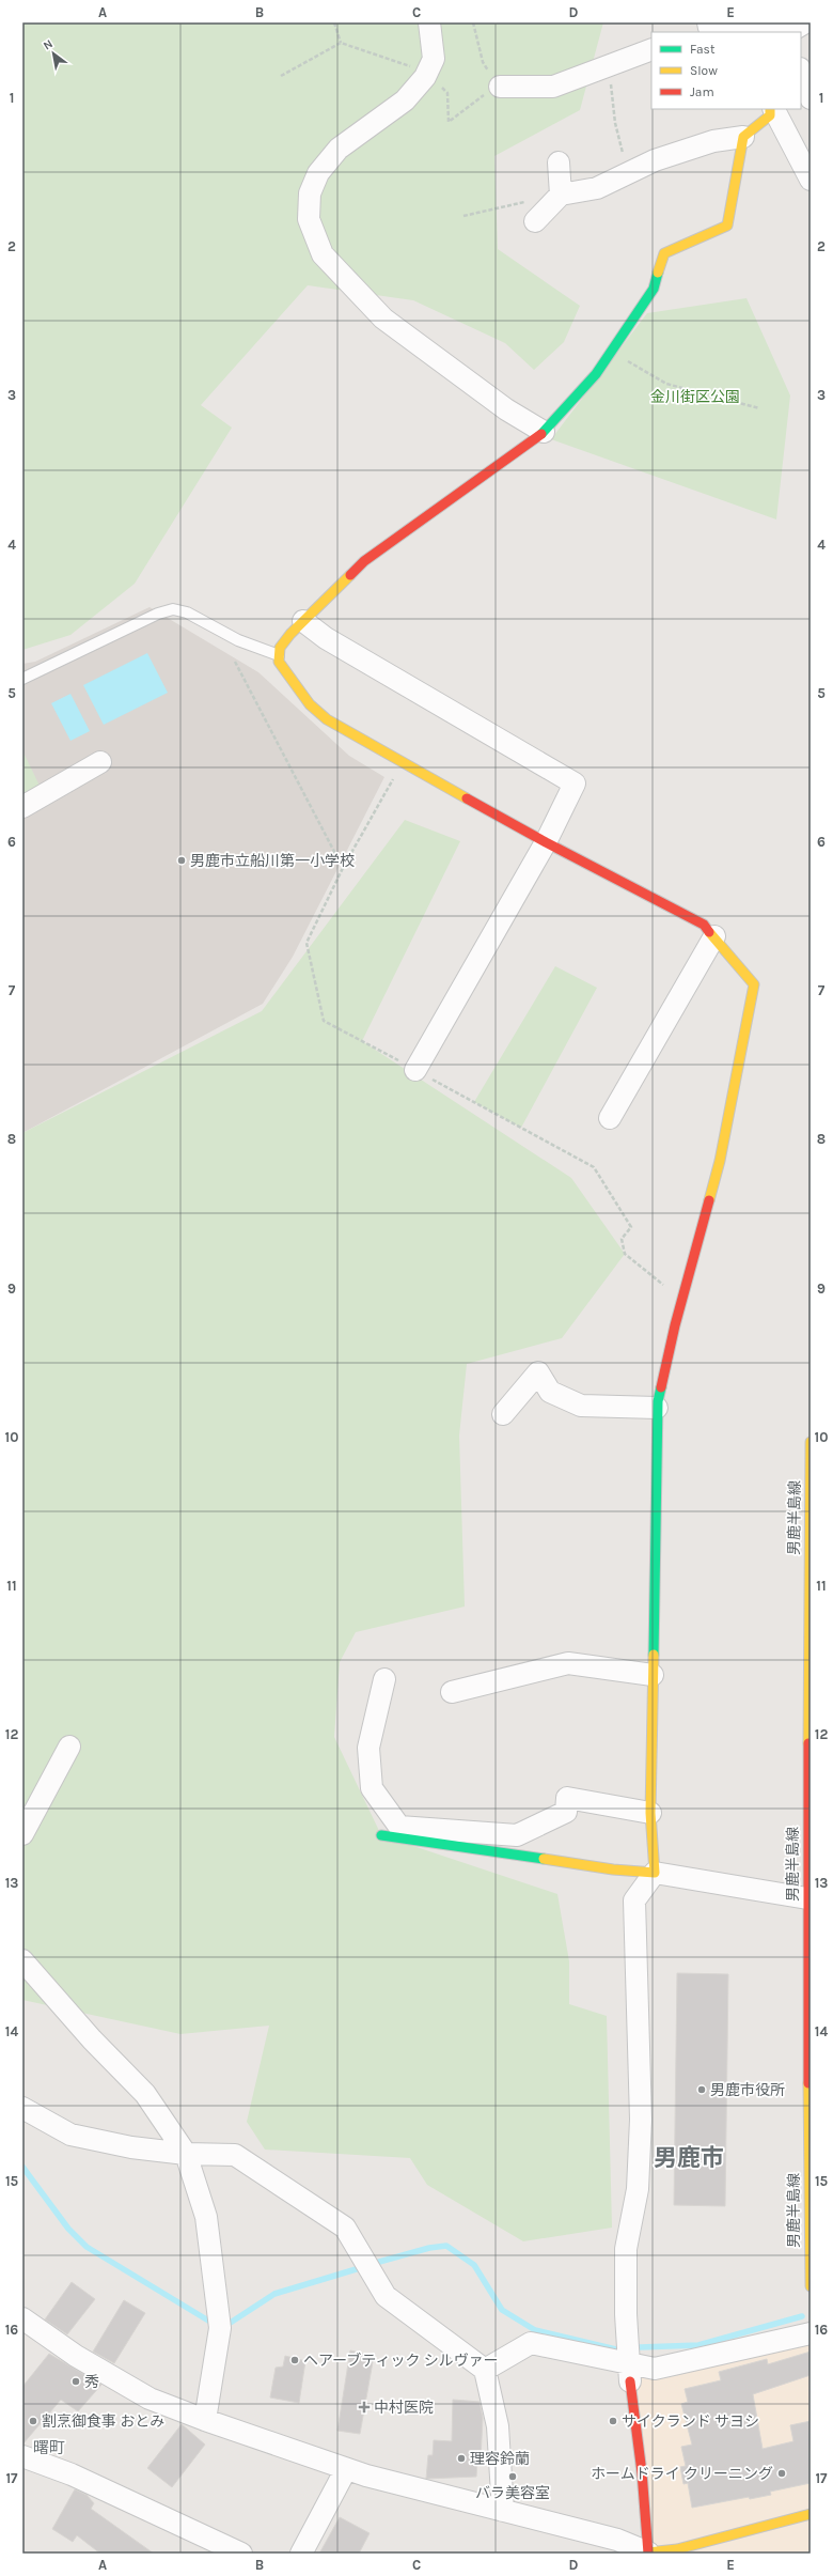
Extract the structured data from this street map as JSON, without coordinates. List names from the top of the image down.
{
  "streets": {
    "street": ["男鹿半島線"]
  },
  "districts": ["男鹿市", "曙町"],
  "parks": ["金川街区公園"],
  "places": {
    "other": [
      "男鹿市立船川第一小学校",
      "男鹿市役所",
      "ヘアーブティック シルヴァー",
      "秀",
      "割烹御食事 おとみ",
      "サイクランド サヨシ",
      "理容鈴蘭",
      "ホームドライ クリーニング",
      "バラ美容室"
    ],
    "health": ["中村医院"]
  },
  "legend": ["Fast", "Slow", "Jam"],
  "north": "top left",
  "grid": {
    "columns": [
      "A",
      "B",
      "C",
      "D",
      "E"
    ],
    "rows": [
      "1",
      "2",
      "3",
      "4",
      "5",
      "6",
      "7",
      "8",
      "9",
      "10",
      "11",
      "12",
      "13",
      "14",
      "15",
      "16",
      "17"
    ]
  }
}
